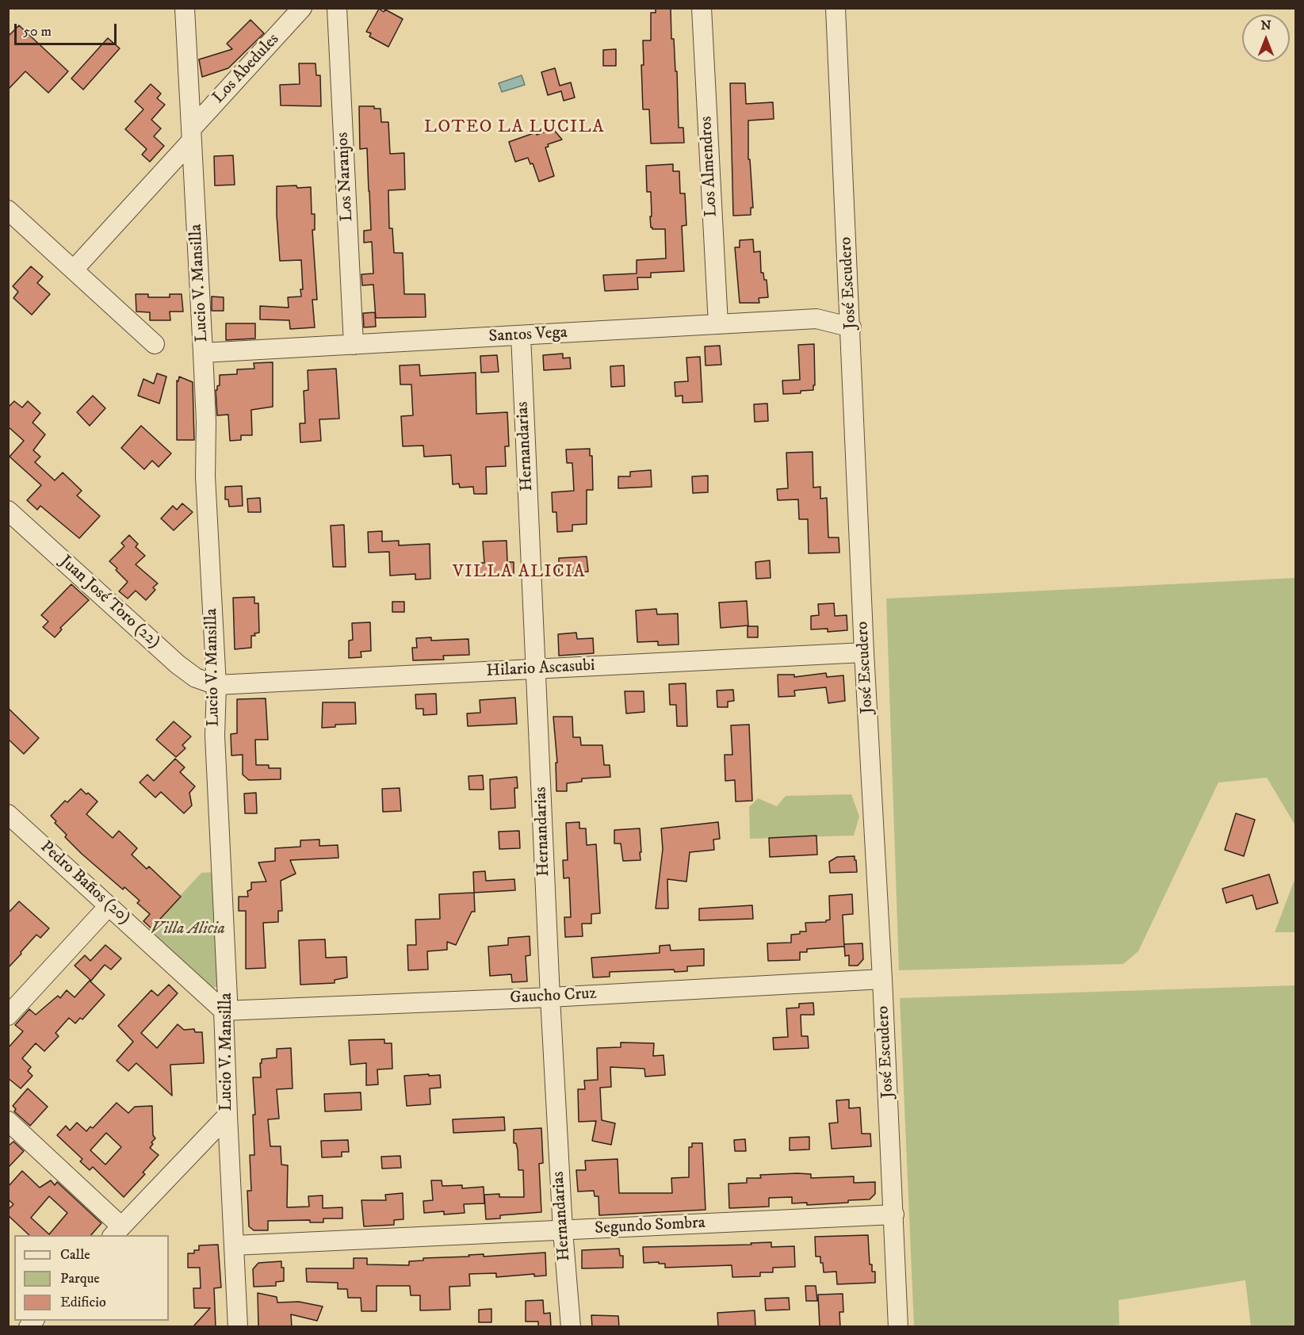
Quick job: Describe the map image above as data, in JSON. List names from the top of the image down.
{
  "streets": {
    "street": [
      "Los Abedules",
      "Los Almendros",
      "Los Naranjos",
      "Lucio V. Mansilla",
      "José Escudero",
      "Santos Vega",
      "Hernandarias",
      "Juan José Toro (22)",
      "Hilario Ascasubi",
      "Pedro Baños (20)",
      "Gaucho Cruz",
      "Segundo Sombra"
    ]
  },
  "crossings": [
    ["Los Abedules", "Lucio V. Mansilla"],
    ["Los Almendros", "Santos Vega"],
    ["Los Naranjos", "Santos Vega"],
    ["Lucio V. Mansilla", "Santos Vega"],
    ["Lucio V. Mansilla", "Juan José Toro (22)"],
    ["Lucio V. Mansilla", "Hilario Ascasubi"],
    ["Lucio V. Mansilla", "Pedro Baños (20)"],
    ["Lucio V. Mansilla", "Gaucho Cruz"],
    ["Lucio V. Mansilla", "Segundo Sombra"],
    ["José Escudero", "Santos Vega"],
    ["José Escudero", "Hilario Ascasubi"],
    ["José Escudero", "Gaucho Cruz"],
    ["José Escudero", "Segundo Sombra"],
    ["Santos Vega", "Hernandarias"],
    ["Hernandarias", "Hilario Ascasubi"],
    ["Hernandarias", "Gaucho Cruz"],
    ["Hernandarias", "Segundo Sombra"],
    ["Juan José Toro (22)", "Hilario Ascasubi"],
    ["Pedro Baños (20)", "Gaucho Cruz"]
  ],
  "districts": ["LOTEO LA LUCILA", "VILLA ALICIA"],
  "parks": ["Villa Alicia"],
  "legend": ["Calle", "Parque", "Edificio"],
  "scale_bar": "50 m",
  "north": "top"
}
